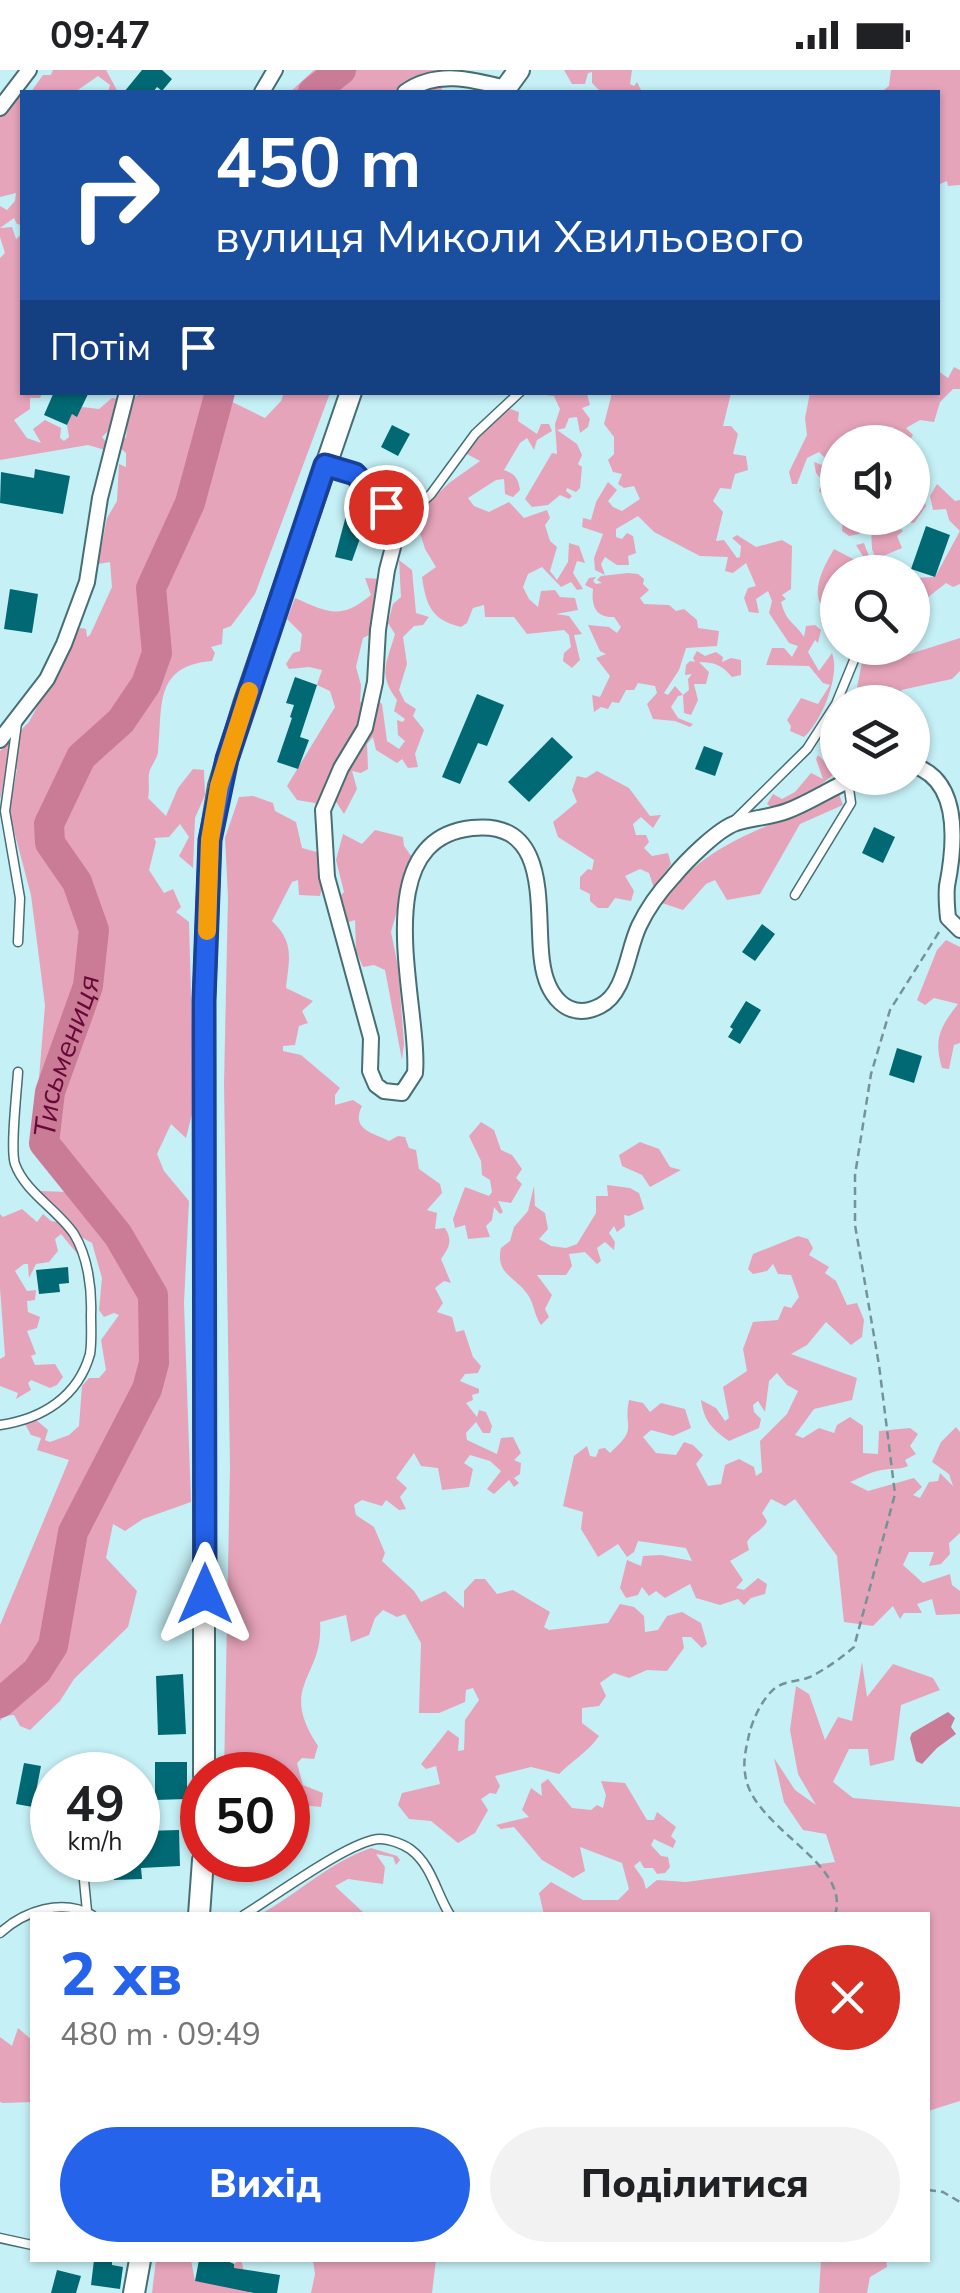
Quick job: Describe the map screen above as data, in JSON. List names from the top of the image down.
{
  "water": ["Тисьмениця"],
  "page": {
    "status": "09:47",
    "turn": ["450 m", "вулиця Миколи Хвильового"],
    "then": "Потім",
    "speed": "49 km/h",
    "limit": "50",
    "heading": ["2 хв", "480 m · 09:49"],
    "buttons": ["Вихід", "Поділитися"]
  }
}
